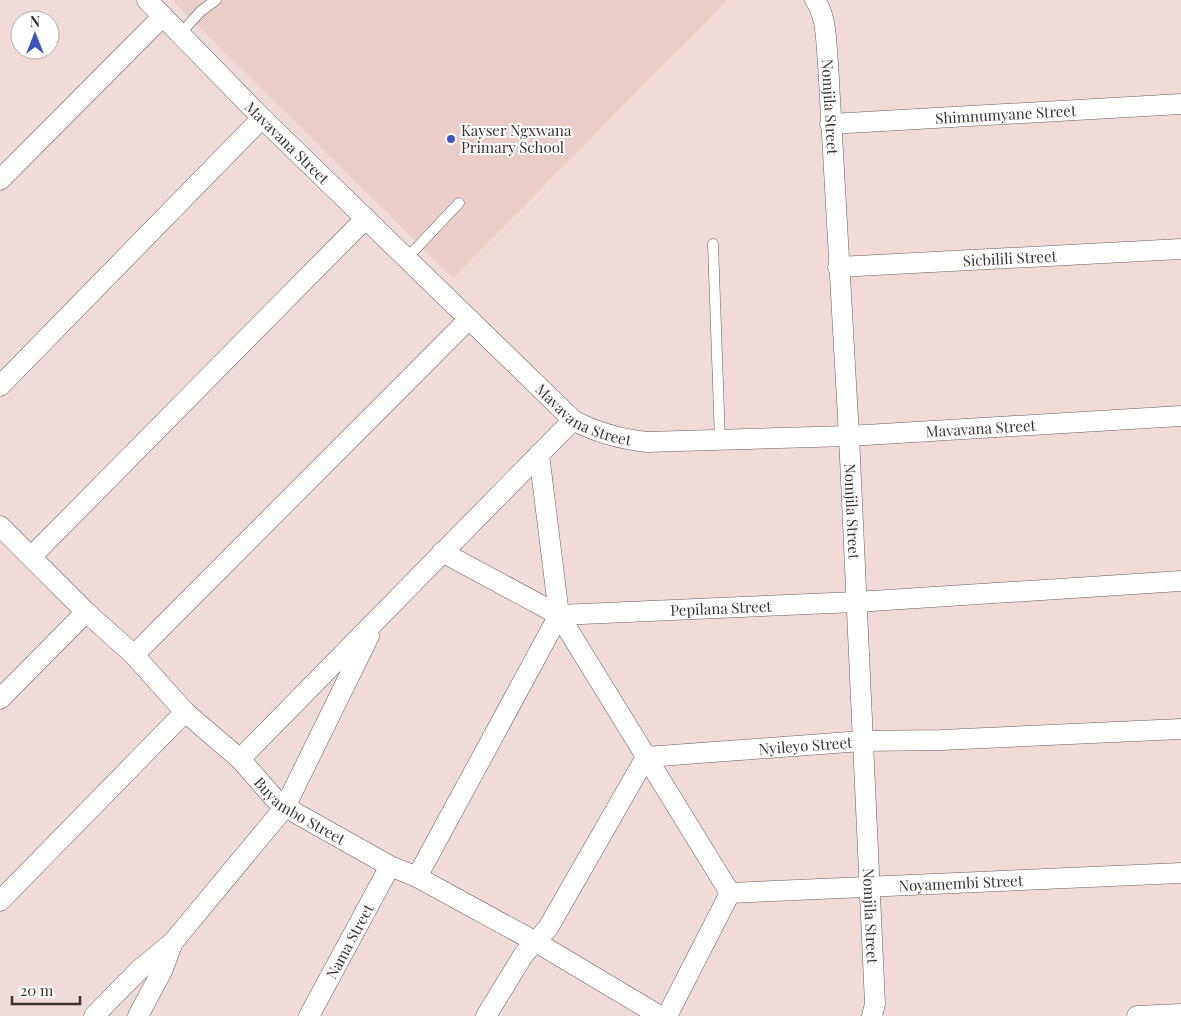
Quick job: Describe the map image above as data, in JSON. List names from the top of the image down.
{
  "streets": {
    "street": [
      "Nomjila Street",
      "Shimnumyane Street",
      "Mavavana Street",
      "Sicbilili Street",
      "Pepilana Street",
      "Nyileyo Street",
      "Buyambo Street",
      "Noyamembi Street",
      "Nama Street"
    ]
  },
  "crossings": [
    ["Nomjila Street", "Shimnumyane Street"],
    ["Nomjila Street", "Mavavana Street"],
    ["Nomjila Street", "Sicbilili Street"],
    ["Nomjila Street", "Pepilana Street"],
    ["Nomjila Street", "Nyileyo Street"],
    ["Nomjila Street", "Noyamembi Street"],
    ["Buyambo Street", "Nama Street"]
  ],
  "places": ["Kayser Ngxwana Primary School"],
  "scale_bar": "20 m",
  "north": "top"
}
